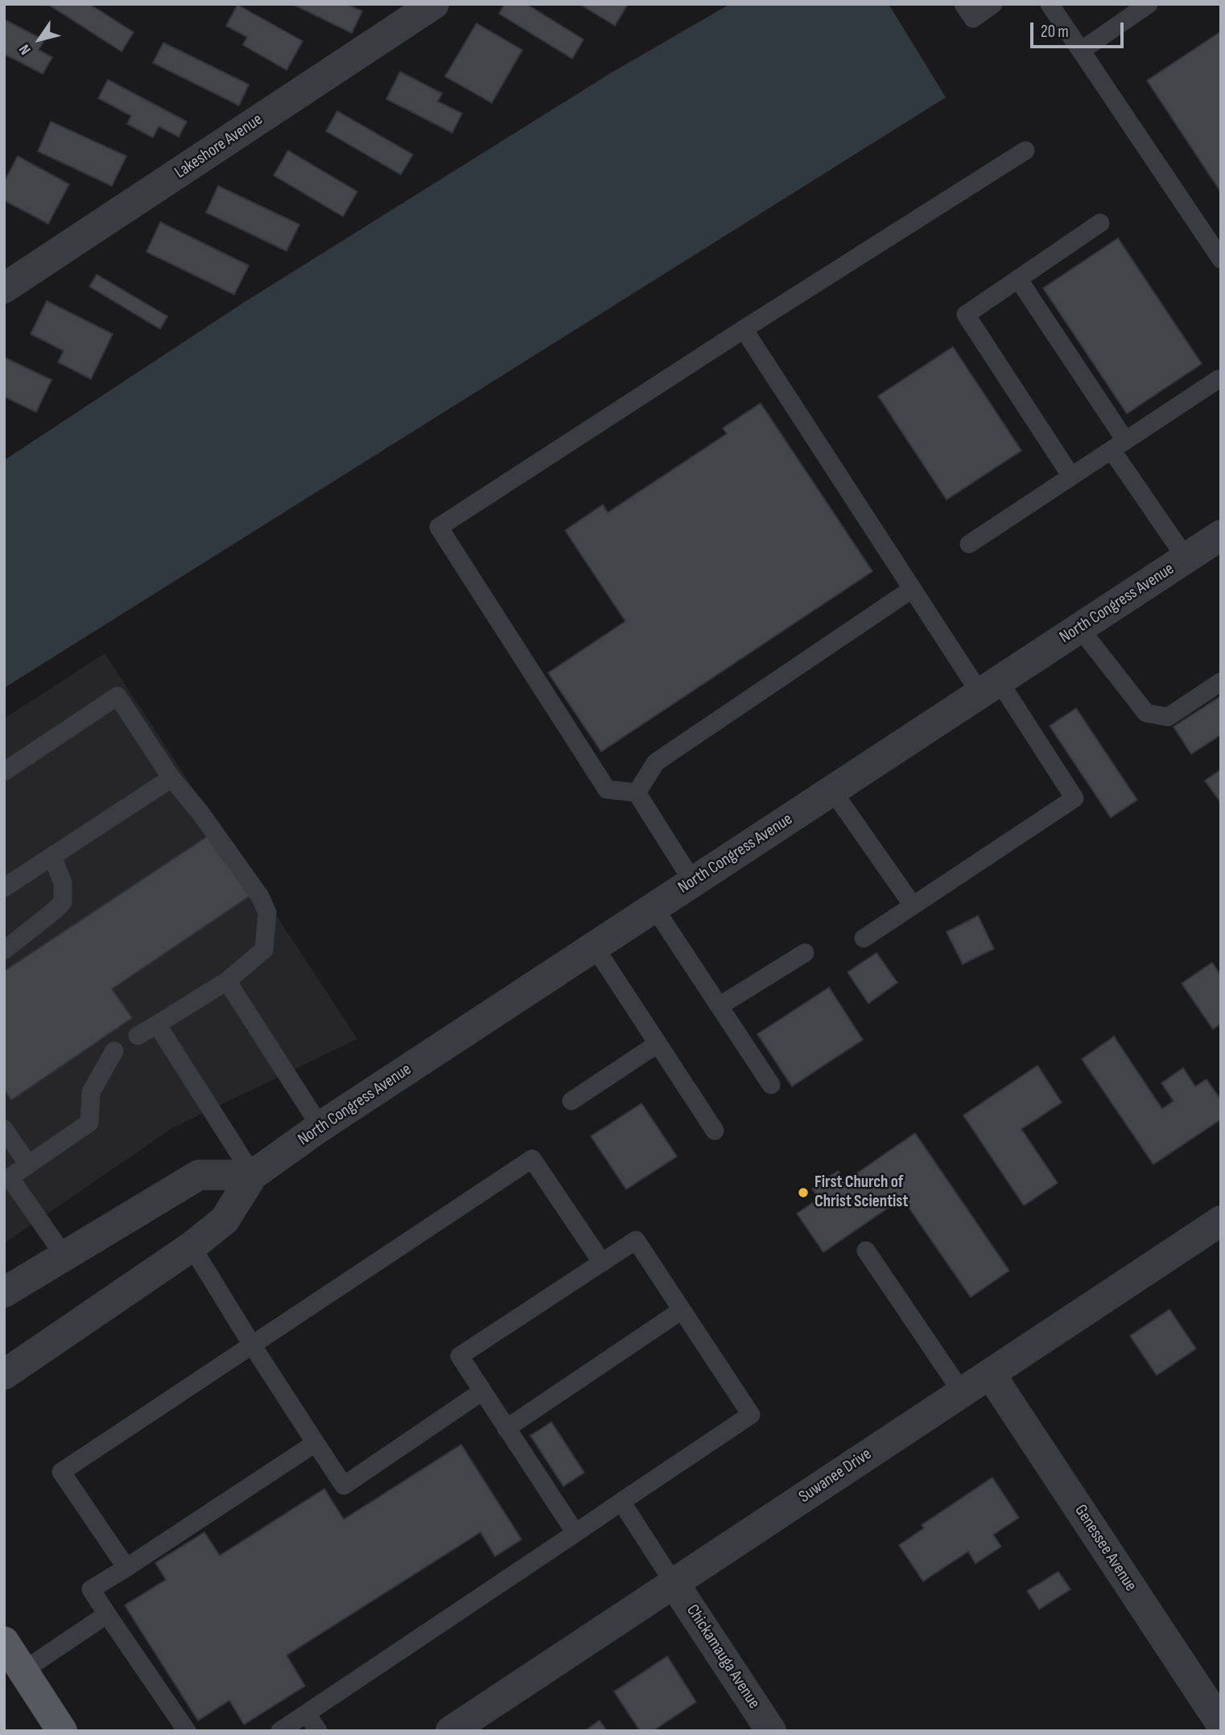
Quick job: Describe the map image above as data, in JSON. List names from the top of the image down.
{
  "streets": {
    "street": [
      "Lakeshore Avenue",
      "North Congress Avenue",
      "Suwanee Drive",
      "Genessee Avenue",
      "Chickamauga Avenue"
    ]
  },
  "crossings": [
    ["Suwanee Drive", "Genessee Avenue"],
    ["Suwanee Drive", "Chickamauga Avenue"]
  ],
  "places": ["First Church of Christ Scientist"],
  "scale_bar": "20 m",
  "north": "bottom left"
}
